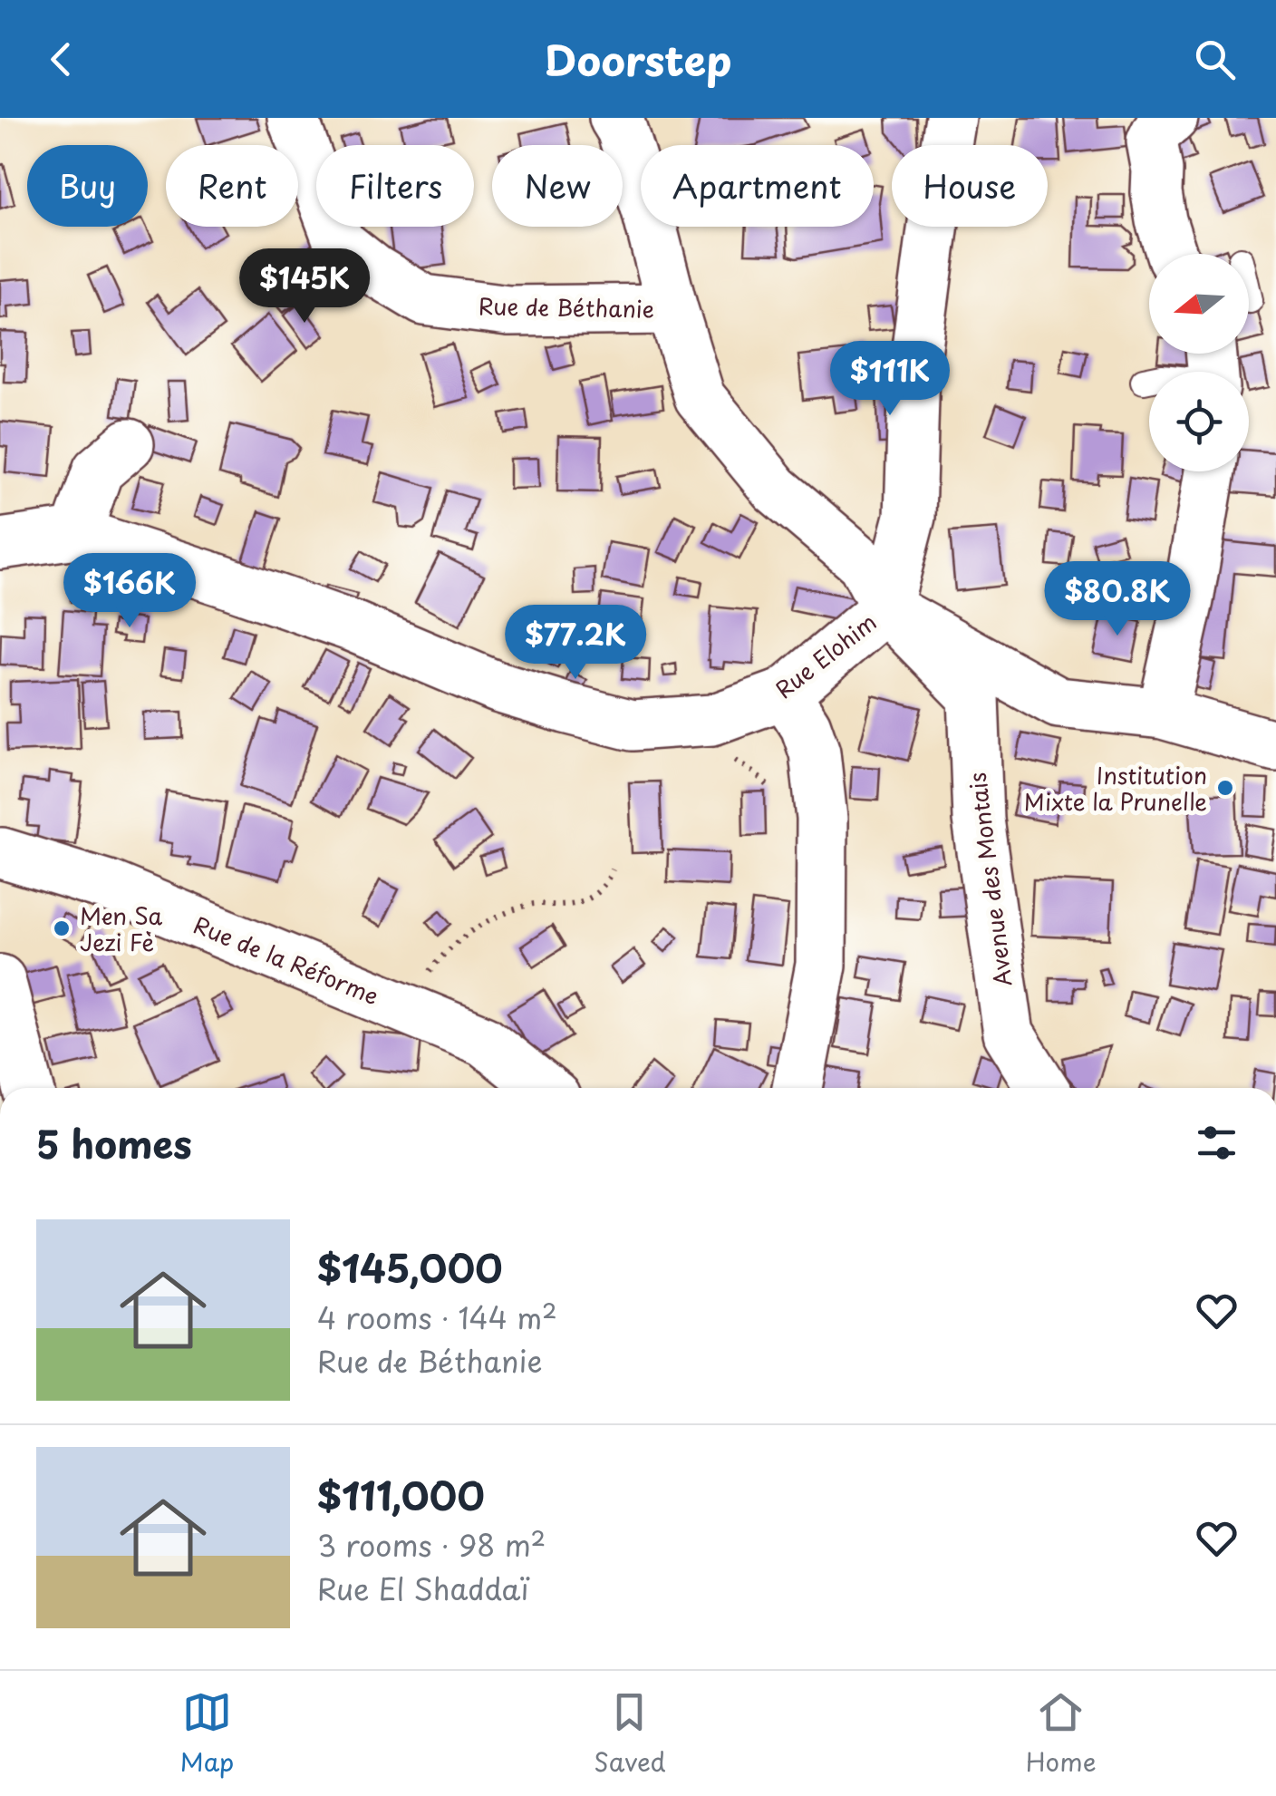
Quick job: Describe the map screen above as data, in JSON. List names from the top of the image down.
{
  "streets": {
    "street": [
      "Rue de Béthanie",
      "Rue Elohim",
      "Avenue des Montais",
      "Rue de la Réforme"
    ]
  },
  "crossings": [
    ["Rue de Béthanie", "Avenue des Montais"],
    ["Rue Elohim", "Avenue des Montais"]
  ],
  "places": ["Institution Mixte la Prunelle", "Men Sa Jezi Fè"],
  "north": "left",
  "page": {
    "header": "Doorstep",
    "chip": [
      "Buy",
      "Rent",
      "Filters",
      "New",
      "Apartment",
      "House"
    ],
    "price": [
      "$145K",
      "$111K",
      "$166K",
      "$80.8K",
      "$77.2K"
    ],
    "heading": "5 homes",
    "list": [
      {
        "name": "$145,000",
        "note": "4 rooms · 144 m² · Rue de Béthanie"
      },
      {
        "name": "$111,000",
        "note": "3 rooms · 98 m² · Rue El Shaddaï"
      }
    ],
    "tabs": ["Map", "Saved", "Home"]
  }
}
